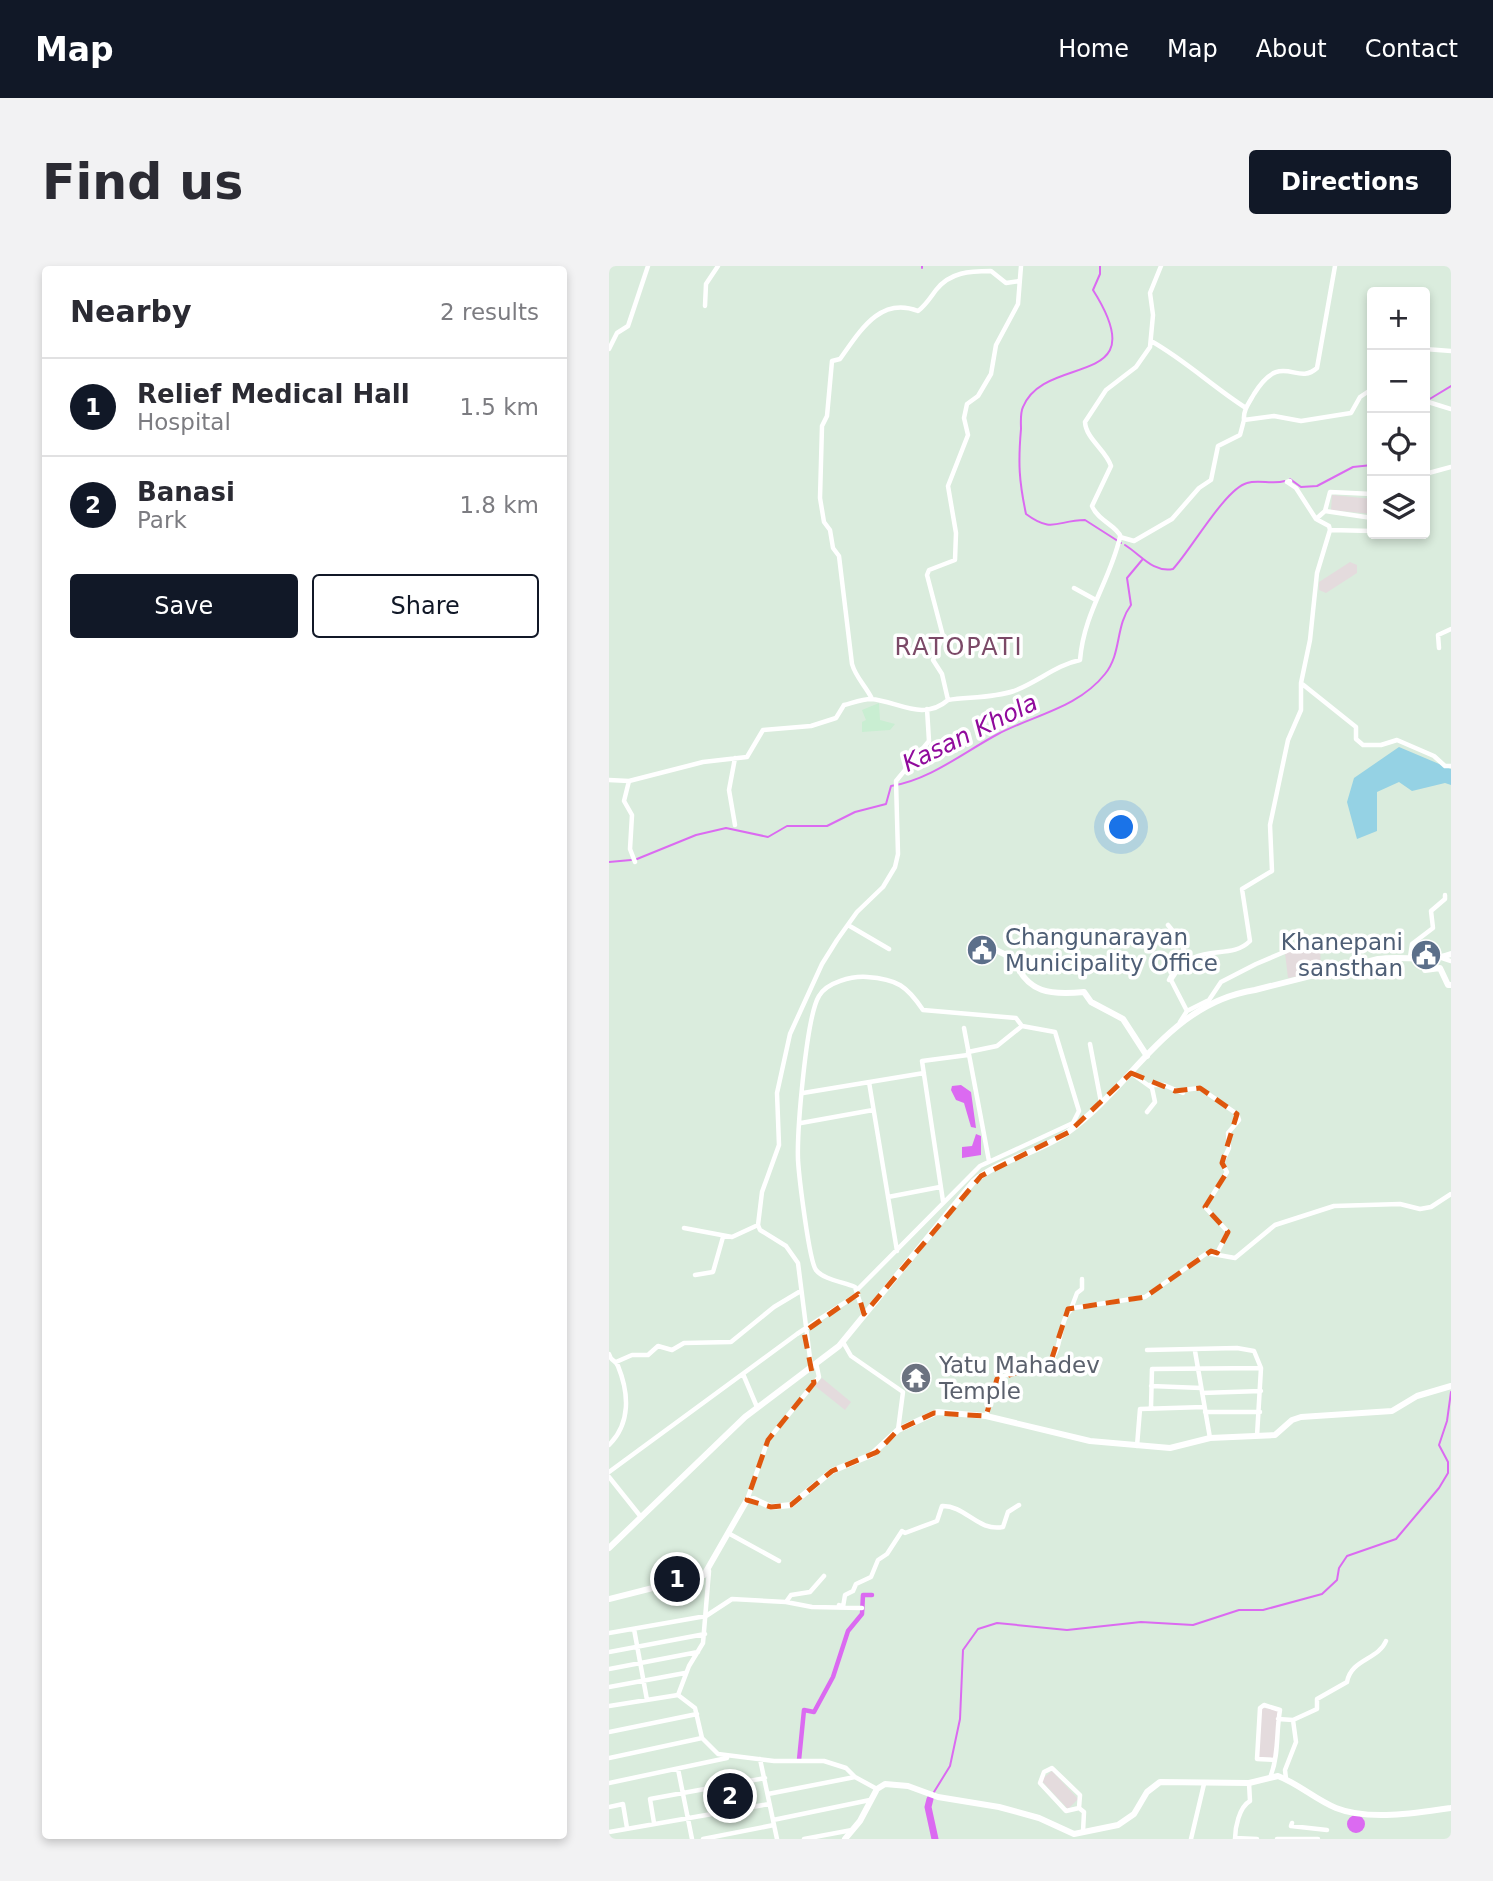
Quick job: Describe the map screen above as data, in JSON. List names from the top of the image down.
{
  "districts": ["RATOPATI"],
  "water": ["Kasan Khola"],
  "places": {
    "public building": ["Changunarayan Municipality Office", "Khanepani sansthan"],
    "temple": ["Yatu Mahadev Temple"]
  },
  "page": {
    "header": "Map",
    "nav": [
      "Home",
      "Map",
      "About",
      "Contact"
    ],
    "buttons": [
      "Directions",
      ["Save", "Share"]
    ],
    "title": "Find us",
    "heading": ["Nearby", "2 results"],
    "map_buttons": ["+", "−"],
    "list": [
      {
        "mark": "1",
        "name": "Relief Medical Hall",
        "note": "Hospital",
        "value": "1.5 km"
      },
      {
        "mark": "2",
        "name": "Banasi",
        "note": "Park",
        "value": "1.8 km"
      }
    ],
    "pins": ["1", "2"]
  }
}
